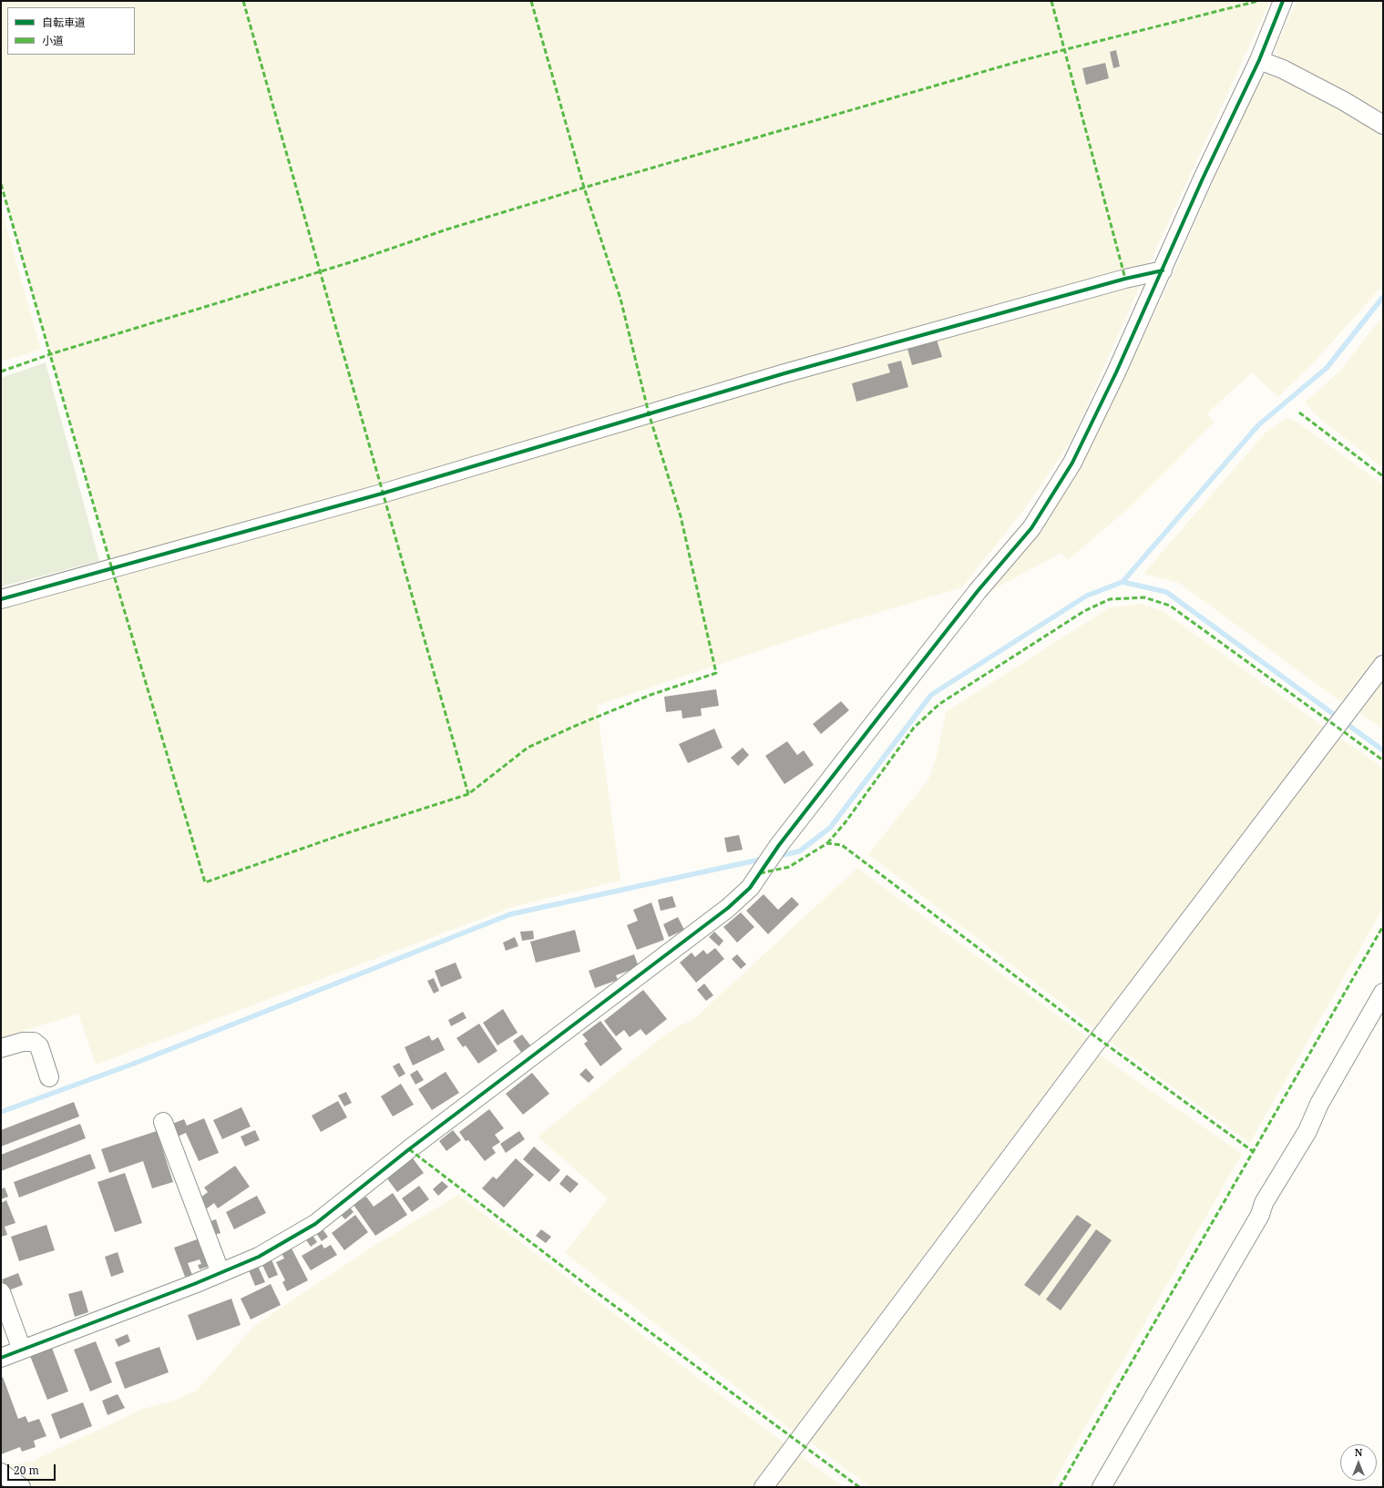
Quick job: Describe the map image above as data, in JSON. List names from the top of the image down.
{
  "legend": ["自転車道", "小道"],
  "scale_bar": "20 m",
  "north": "top"
}
